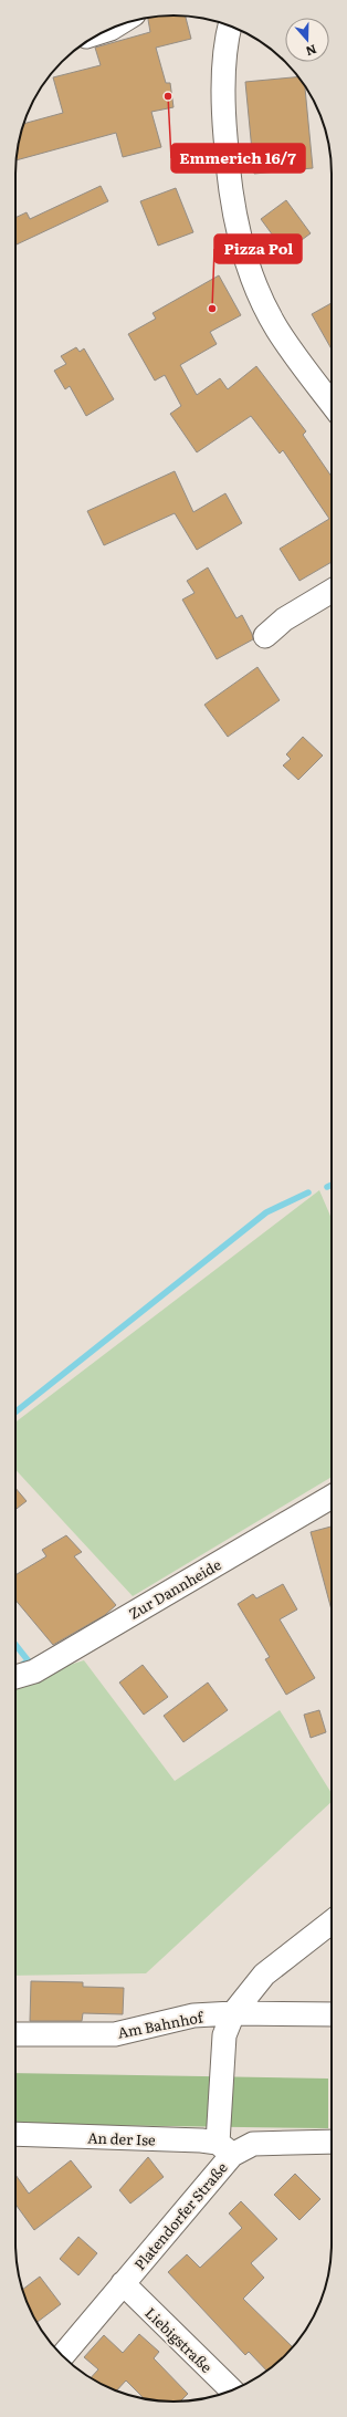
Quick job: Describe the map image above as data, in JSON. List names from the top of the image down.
{
  "streets": {
    "street": [
      "Zur Dannheide",
      "Am Bahnhof",
      "An der Ise",
      "Platendorfer Straße",
      "Liebigstraße"
    ]
  },
  "crossings": [
    ["An der Ise", "Platendorfer Straße"],
    ["Platendorfer Straße", "Liebigstraße"]
  ],
  "places": ["Emmerich 16/7", "Pizza Pol"],
  "north": "bottom"
}
